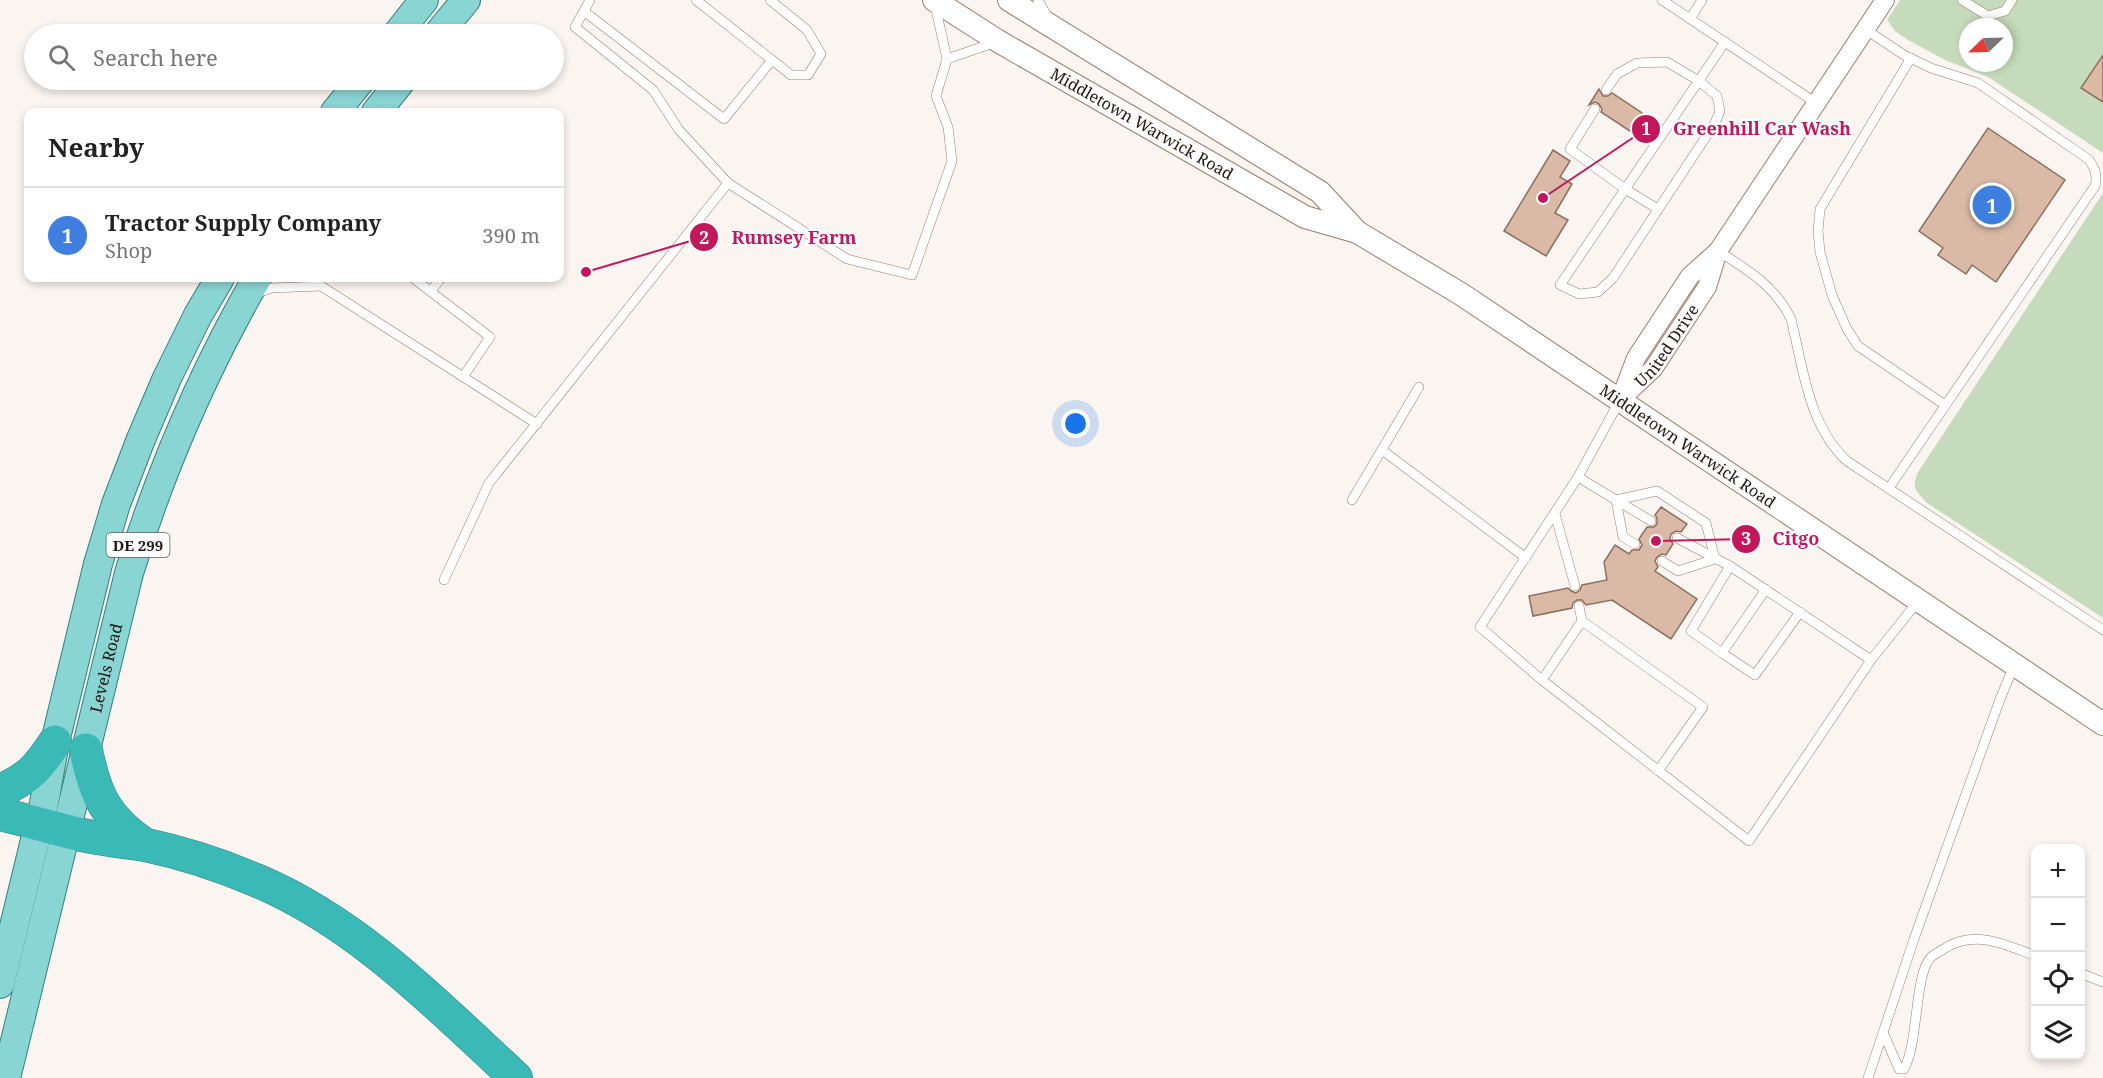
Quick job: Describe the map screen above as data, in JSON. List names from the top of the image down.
{
  "streets": {
    "main road": ["DE 299", "Levels Road"],
    "street": ["Middletown Warwick Road", "United Drive"]
  },
  "crossings": [
    ["Middletown Warwick Road", "United Drive"]
  ],
  "places": ["Greenhill Car Wash", "Rumsey Farm", "Citgo"],
  "north": "bottom left",
  "page": {
    "search": "Search here",
    "heading": "Nearby",
    "pins": "1",
    "list": [
      {
        "mark": "1",
        "name": "Tractor Supply Company",
        "note": "Shop",
        "value": "390 m"
      }
    ],
    "map_buttons": ["+", "−"]
  }
}
